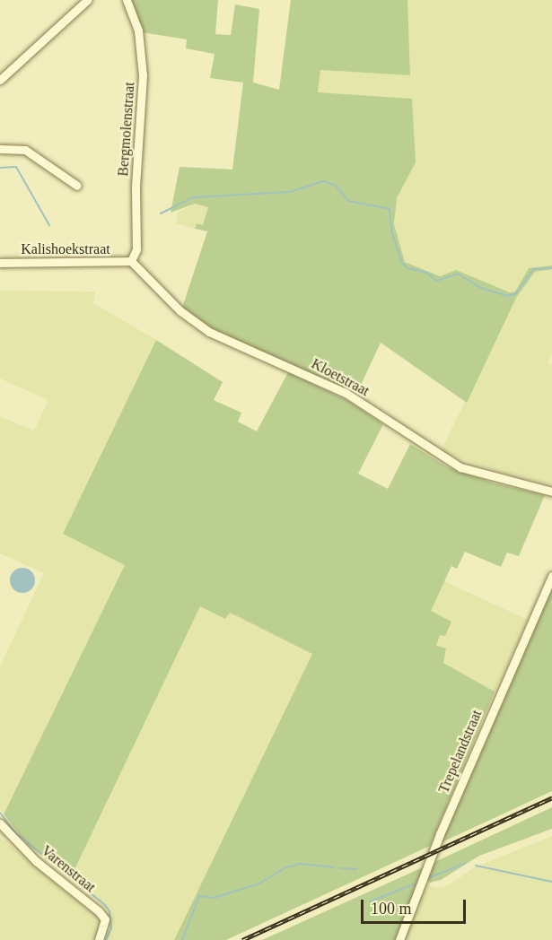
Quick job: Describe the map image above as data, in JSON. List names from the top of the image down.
{
  "streets": {
    "street": [
      "Bergmolenstraat",
      "Kalishoekstraat",
      "Kloetstraat",
      "Trepelandstraat",
      "Varenstraat"
    ]
  },
  "crossings": [
    ["Bergmolenstraat", "Kalishoekstraat"],
    ["Bergmolenstraat", "Kloetstraat"],
    ["Kalishoekstraat", "Kloetstraat"]
  ],
  "scale_bar": "100 m"
}
